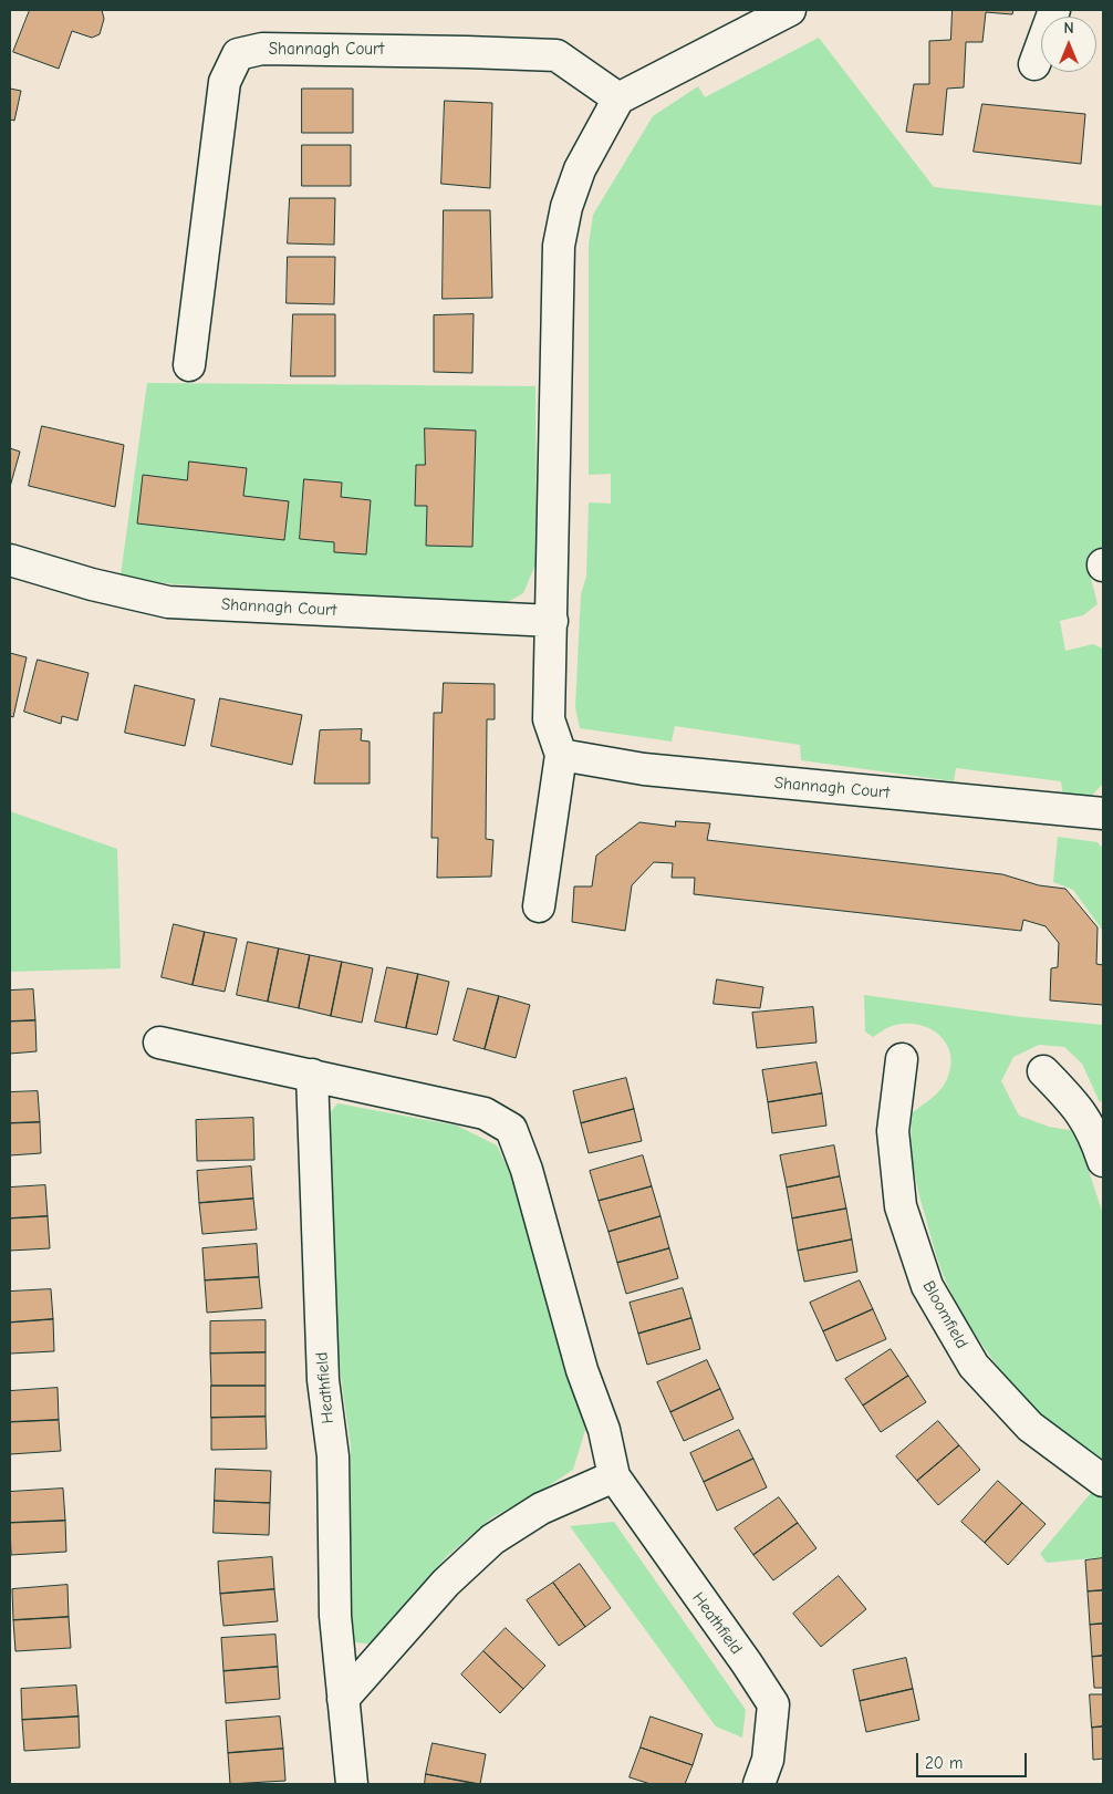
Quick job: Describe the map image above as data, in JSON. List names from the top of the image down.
{
  "streets": {
    "street": ["Shannagh Court", "Bloomfield", "Heathfield"]
  },
  "scale_bar": "20 m",
  "north": "top"
}
